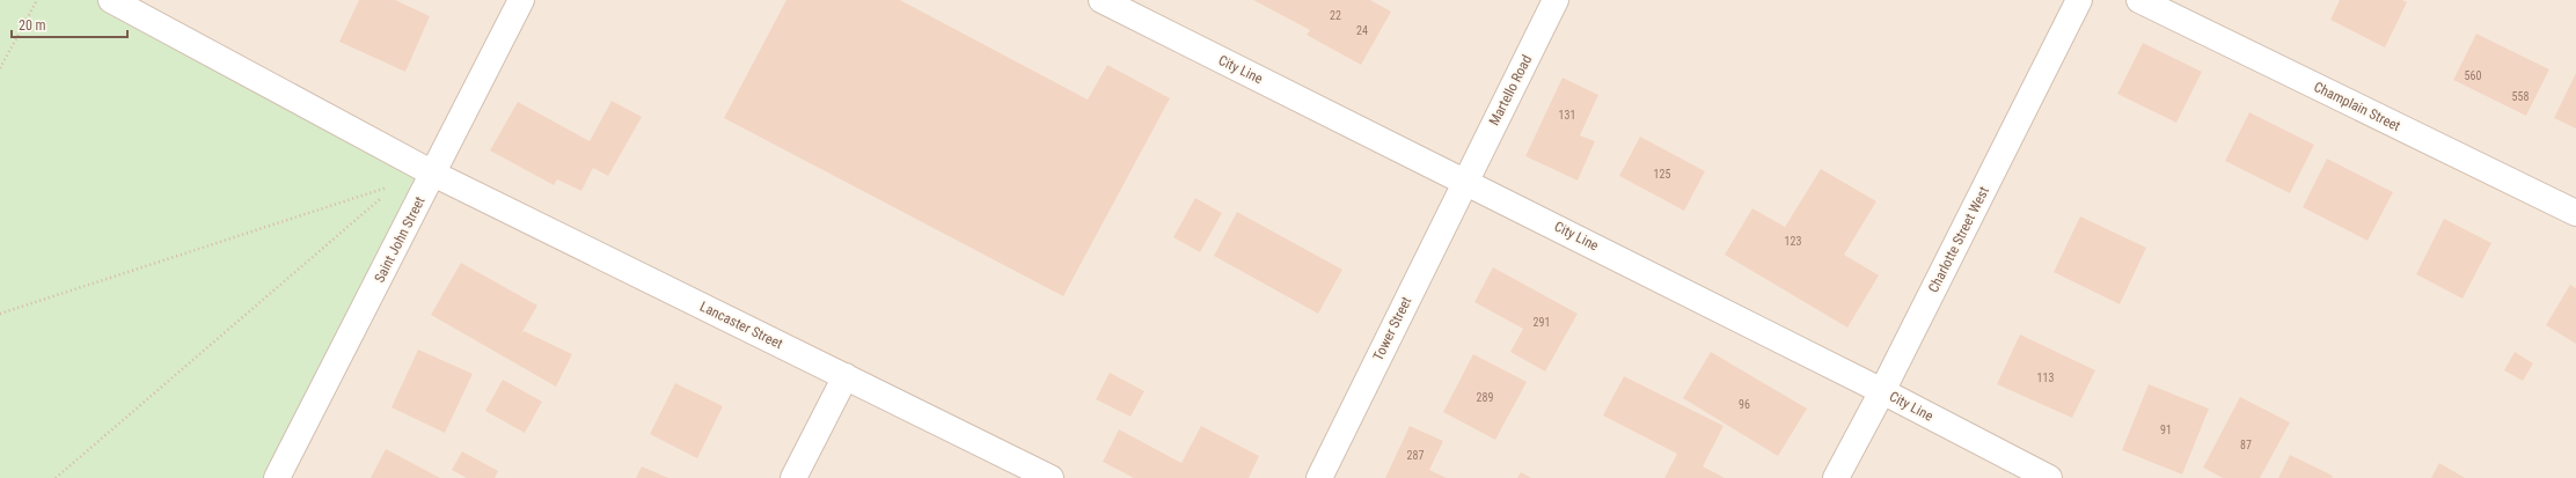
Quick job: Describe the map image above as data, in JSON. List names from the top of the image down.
{
  "streets": {
    "street": [
      "City Line",
      "Martello Road",
      "Champlain Street",
      "Saint John Street",
      "Charlotte Street West",
      "Lancaster Street",
      "Tower Street"
    ]
  },
  "crossings": [
    ["City Line", "Martello Road"],
    ["City Line", "Charlotte Street West"],
    ["City Line", "Tower Street"],
    ["Martello Road", "Tower Street"],
    ["Saint John Street", "Lancaster Street"]
  ],
  "house_numbers": [
    "22",
    "24",
    "560",
    "558",
    "131",
    "125",
    "123",
    "291",
    "113",
    "289",
    "96",
    "91",
    "87",
    "287"
  ],
  "scale_bar": "20 m"
}
